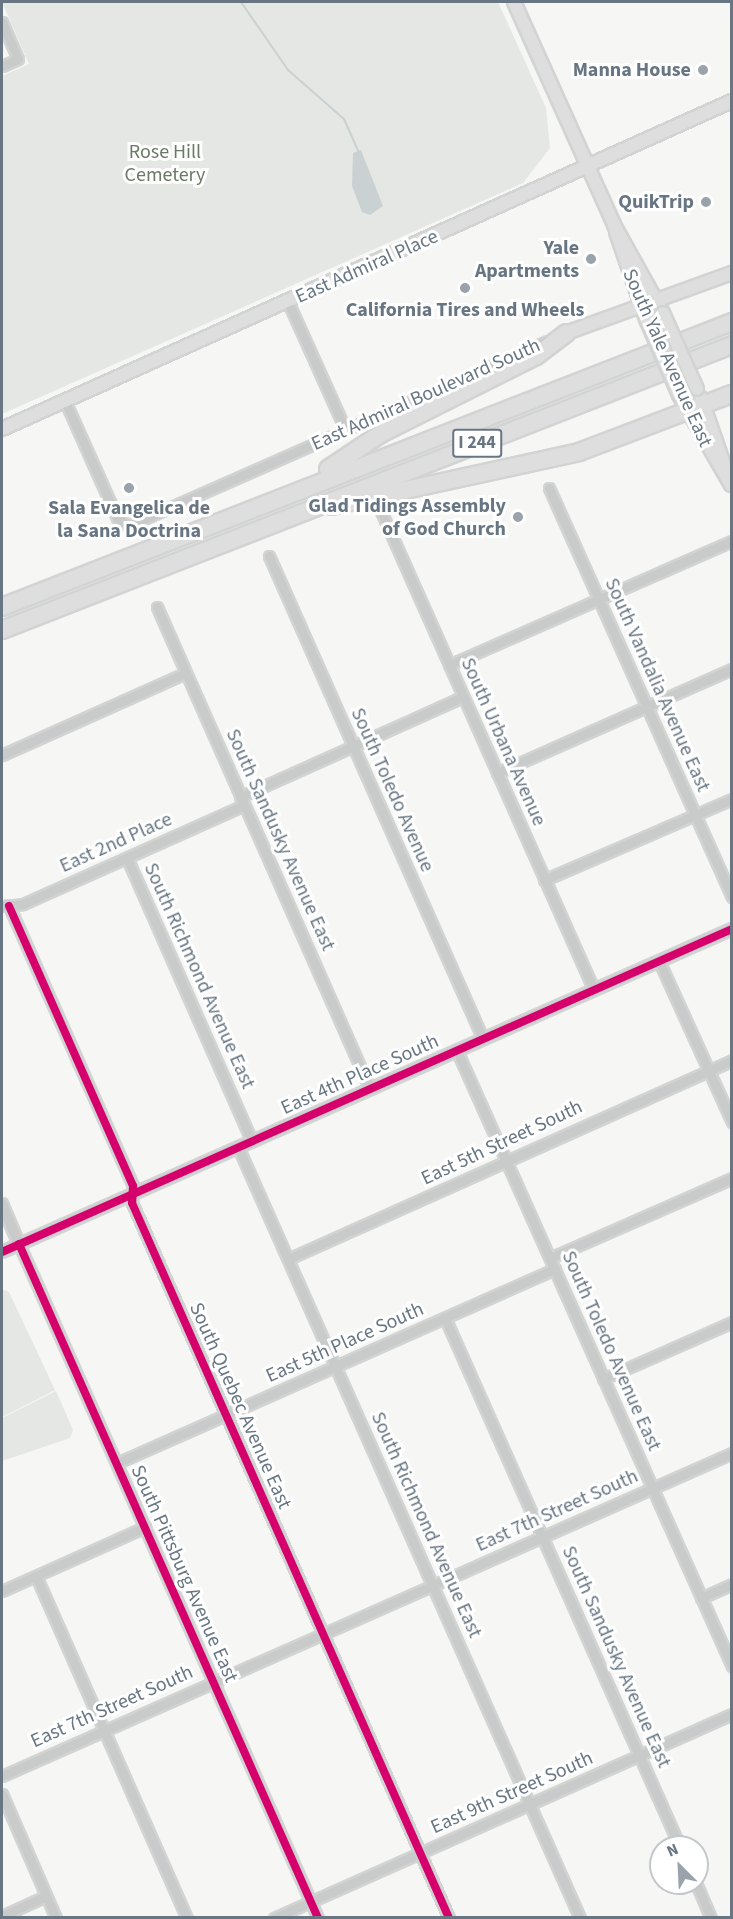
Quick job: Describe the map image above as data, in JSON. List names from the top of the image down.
{
  "streets": {
    "highway": ["I 244"],
    "main road": ["East Admiral Place", "South Yale Avenue East", "East Admiral Boulevard South"],
    "street": [
      "South Vandalia Avenue East",
      "South Urbana Avenue",
      "South Toledo Avenue",
      "South Sandusky Avenue East",
      "East 2nd Place",
      "South Richmond Avenue East",
      "East 4th Place South",
      "East 5th Street South",
      "East 5th Place South",
      "South Toledo Avenue East",
      "South Quebec Avenue East",
      "East 7th Street South",
      "South Pittsburg Avenue East",
      "East 9th Street South"
    ]
  },
  "crossings": [
    ["East Admiral Place", "South Yale Avenue East"],
    ["East Admiral Place", "East Admiral Boulevard South"],
    ["South Yale Avenue East", "East Admiral Boulevard South"],
    ["South Urbana Avenue", "East 2nd Place"],
    ["South Urbana Avenue", "East 4th Place South"],
    ["South Toledo Avenue", "East 2nd Place"],
    ["South Toledo Avenue", "East 4th Place South"],
    ["South Sandusky Avenue East", "East 2nd Place"],
    ["South Sandusky Avenue East", "East 4th Place South"],
    ["South Sandusky Avenue East", "East 5th Place South"],
    ["South Sandusky Avenue East", "East 7th Street South"],
    ["South Sandusky Avenue East", "East 9th Street South"],
    ["East 2nd Place", "South Richmond Avenue East"],
    ["East 2nd Place", "South Quebec Avenue East"],
    ["South Richmond Avenue East", "East 4th Place South"],
    ["South Richmond Avenue East", "East 5th Street South"],
    ["South Richmond Avenue East", "East 5th Place South"],
    ["South Richmond Avenue East", "East 7th Street South"],
    ["South Richmond Avenue East", "East 9th Street South"],
    ["East 4th Place South", "South Toledo Avenue East"],
    ["East 4th Place South", "South Quebec Avenue East"],
    ["East 4th Place South", "South Pittsburg Avenue East"],
    ["East 5th Street South", "South Toledo Avenue East"],
    ["East 5th Place South", "South Toledo Avenue East"],
    ["East 5th Place South", "South Quebec Avenue East"],
    ["East 5th Place South", "South Pittsburg Avenue East"],
    ["South Toledo Avenue East", "East 7th Street South"],
    ["South Quebec Avenue East", "East 7th Street South"],
    ["South Quebec Avenue East", "East 9th Street South"],
    ["East 7th Street South", "South Pittsburg Avenue East"],
    ["South Pittsburg Avenue East", "East 9th Street South"]
  ],
  "parks": ["Rose Hill Cemetery"],
  "places": [
    "Manna House",
    "QuikTrip",
    "Yale Apartments",
    "California Tires and Wheels",
    "Sala Evangelica de la Sana Doctrina",
    "Glad Tidings Assembly of God Church"
  ],
  "north": "top left"
}
